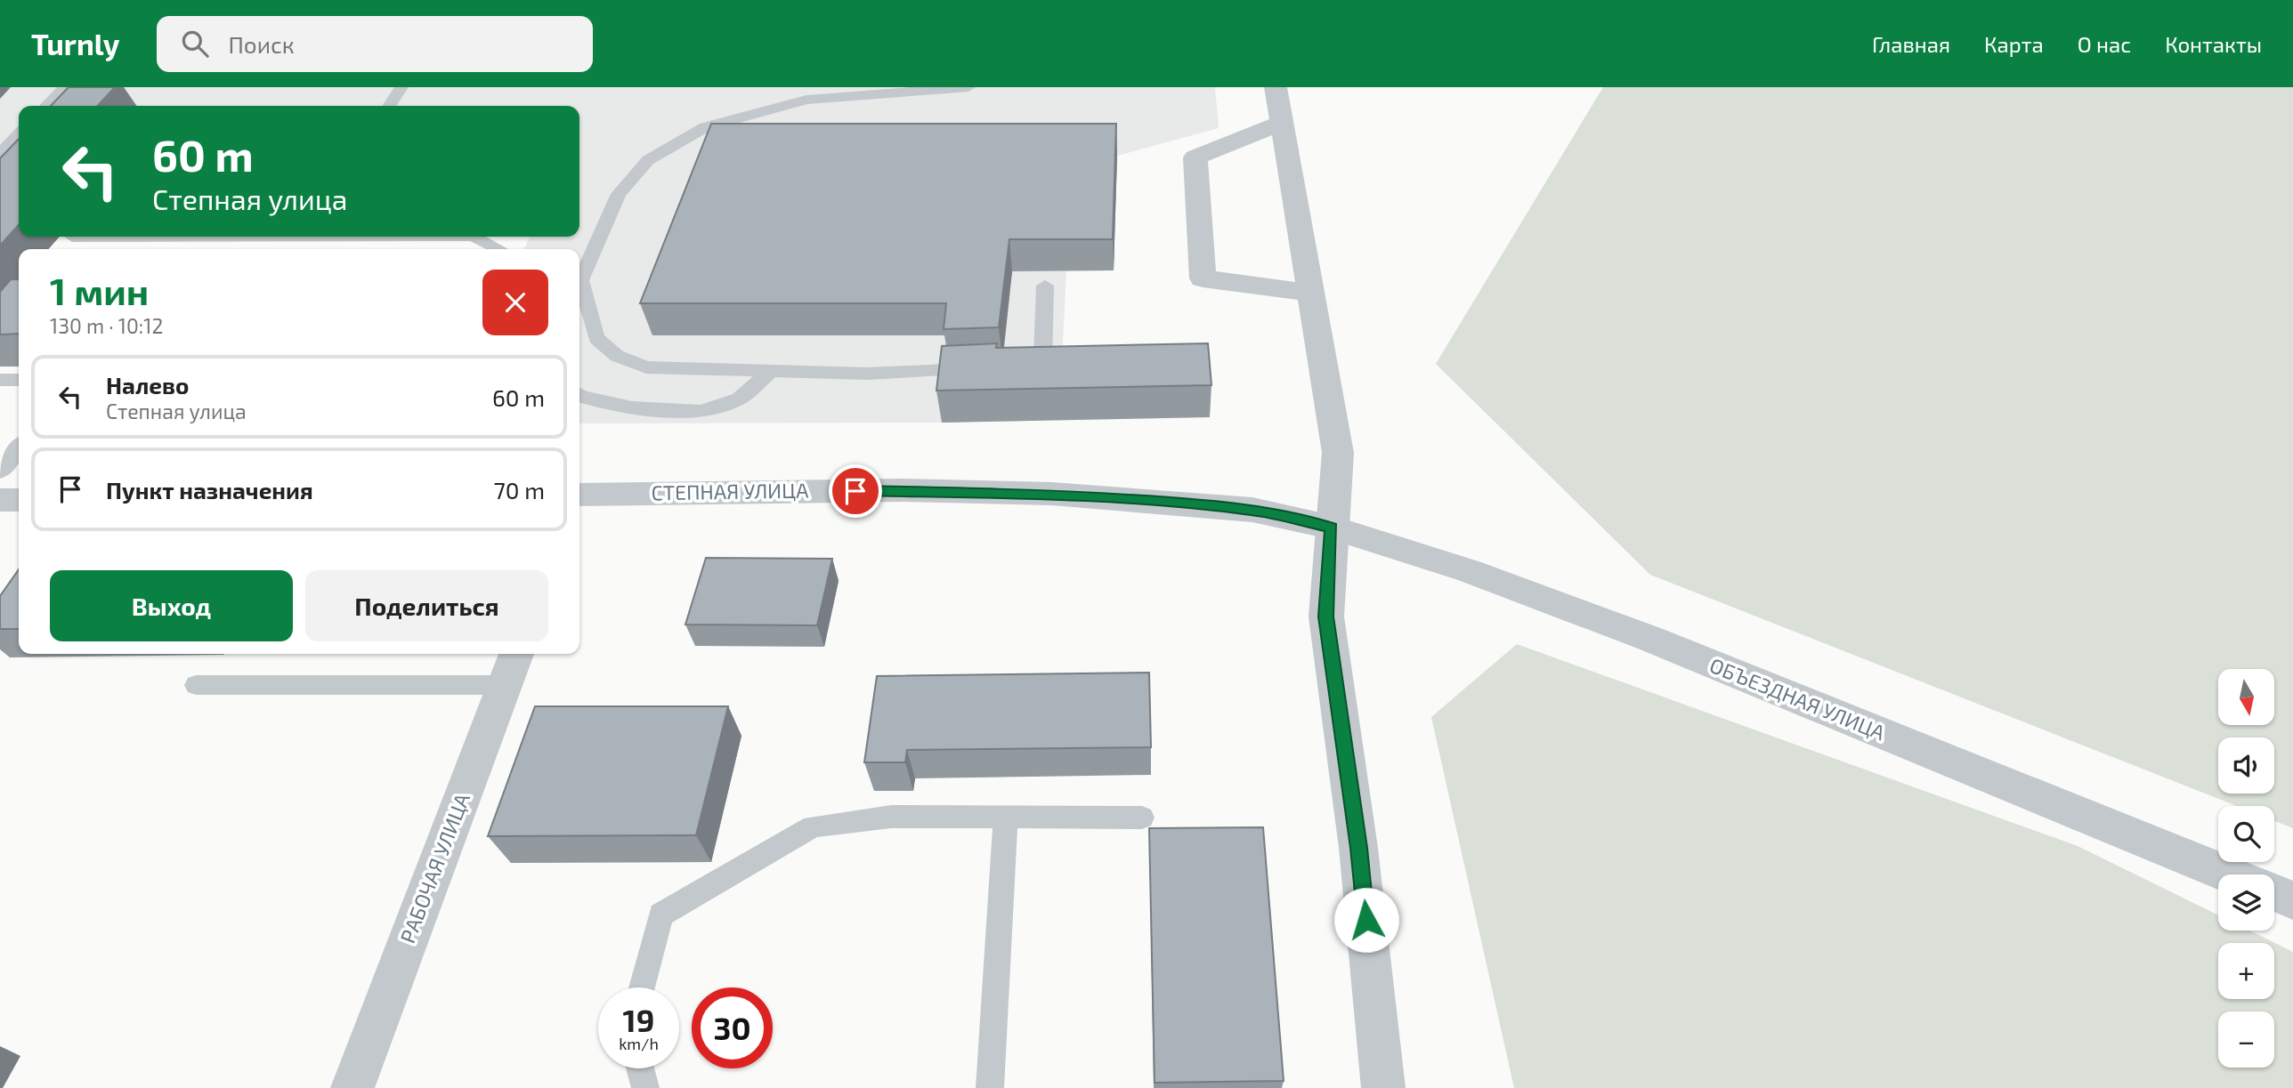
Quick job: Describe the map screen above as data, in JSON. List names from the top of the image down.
{
  "streets": {
    "street": ["СТЕПНАЯ УЛИЦА", "ОБЪЕЗДНАЯ УЛИЦА", "РАБОЧАЯ УЛИЦА"]
  },
  "crossings": [
    ["СТЕПНАЯ УЛИЦА", "ОБЪЕЗДНАЯ УЛИЦА"]
  ],
  "north": "bottom",
  "page": {
    "header": "Turnly",
    "search": "Поиск",
    "nav": [
      "Главная",
      "Карта",
      "О нас",
      "Контакты"
    ],
    "turn": ["60 m", "Степная улица"],
    "heading": ["1 мин", "130 m · 10:12"],
    "list": [
      {
        "name": "Налево",
        "note": "Степная улица",
        "value": "60 m"
      },
      {
        "name": "Пункт назначения",
        "value": "70 m"
      }
    ],
    "buttons": ["Выход", "Поделиться"],
    "map_buttons": ["+", "−"],
    "speed": "19 km/h",
    "limit": "30"
  }
}
